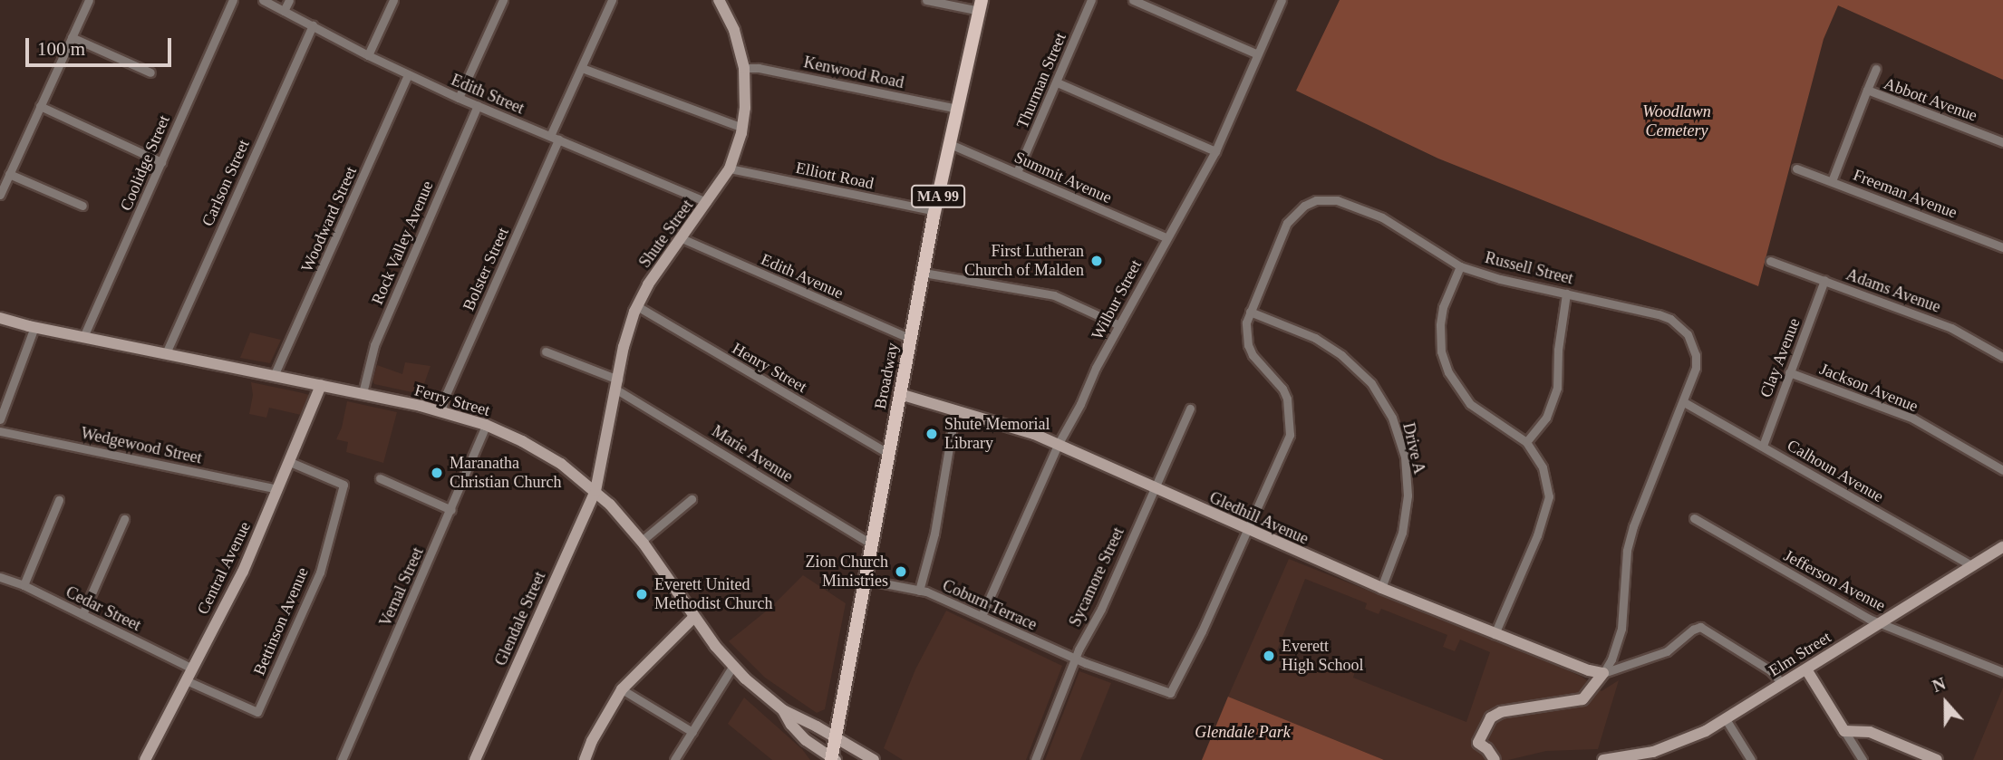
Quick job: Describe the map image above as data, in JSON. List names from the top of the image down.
{
  "streets": {
    "main road": [
      "MA 99",
      "Shute Street",
      "Russell Street",
      "Broadway",
      "Ferry Street",
      "Gledhill Avenue",
      "Central Avenue",
      "Glendale Street",
      "Elm Street"
    ],
    "street": [
      "Kenwood Road",
      "Thurman Street",
      "Edith Street",
      "Abbott Avenue",
      "Coolidge Street",
      "Elliott Road",
      "Summit Avenue",
      "Carlson Street",
      "Freeman Avenue",
      "Woodward Street",
      "Rock Valley Avenue",
      "Bolster Street",
      "Edith Avenue",
      "Adams Avenue",
      "Wilbur Street",
      "Clay Avenue",
      "Henry Street",
      "Jackson Avenue",
      "Wedgewood Street",
      "Drive A",
      "Marie Avenue",
      "Calhoun Avenue",
      "Sycamore Street",
      "Jefferson Avenue",
      "Vernal Street",
      "Coburn Terrace",
      "Cedar Street",
      "Bettinson Avenue"
    ]
  },
  "crossings": [
    ["Kenwood Road", "Shute Street"],
    ["Kenwood Road", "Broadway"],
    ["Thurman Street", "Summit Avenue"],
    ["Edith Street", "Carlson Street"],
    ["Edith Street", "Woodward Street"],
    ["Edith Street", "Shute Street"],
    ["Edith Street", "Rock Valley Avenue"],
    ["Edith Street", "Bolster Street"],
    ["Abbott Avenue", "Freeman Avenue"],
    ["Coolidge Street", "Ferry Street"],
    ["Elliott Road", "Shute Street"],
    ["Elliott Road", "Broadway"],
    ["Summit Avenue", "Wilbur Street"],
    ["Summit Avenue", "Broadway"],
    ["Carlson Street", "Ferry Street"],
    ["Woodward Street", "Ferry Street"],
    ["Shute Street", "Edith Avenue"],
    ["Shute Street", "Henry Street"],
    ["Shute Street", "Ferry Street"],
    ["Shute Street", "Marie Avenue"],
    ["Shute Street", "Glendale Street"],
    ["Rock Valley Avenue", "Ferry Street"],
    ["Russell Street", "Drive A"],
    ["Russell Street", "Calhoun Avenue"],
    ["Russell Street", "Gledhill Avenue"],
    ["Russell Street", "Coburn Terrace"],
    ["Bolster Street", "Ferry Street"],
    ["Edith Avenue", "Broadway"],
    ["Adams Avenue", "Clay Avenue"],
    ["Wilbur Street", "Gledhill Avenue"],
    ["Wilbur Street", "Coburn Terrace"],
    ["Clay Avenue", "Jackson Avenue"],
    ["Clay Avenue", "Calhoun Avenue"],
    ["Henry Street", "Broadway"],
    ["Broadway", "Ferry Street"],
    ["Broadway", "Marie Avenue"],
    ["Broadway", "Gledhill Avenue"],
    ["Broadway", "Coburn Terrace"],
    ["Ferry Street", "Central Avenue"],
    ["Ferry Street", "Vernal Street"],
    ["Ferry Street", "Glendale Street"],
    ["Wedgewood Street", "Central Avenue"],
    ["Drive A", "Gledhill Avenue"],
    ["Calhoun Avenue", "Elm Street"],
    ["Gledhill Avenue", "Sycamore Street"],
    ["Central Avenue", "Cedar Street"],
    ["Central Avenue", "Bettinson Avenue"],
    ["Sycamore Street", "Coburn Terrace"],
    ["Jefferson Avenue", "Elm Street"]
  ],
  "parks": ["Woodlawn Cemetery", "Glendale Park"],
  "places": [
    "First Lutheran Church of Malden",
    "Shute Memorial Library",
    "Maranatha Christian Church",
    "Zion Church Ministries",
    "Everett United Methodist Church",
    "Everett High School"
  ],
  "scale_bar": "100 m",
  "north": "top"
}
